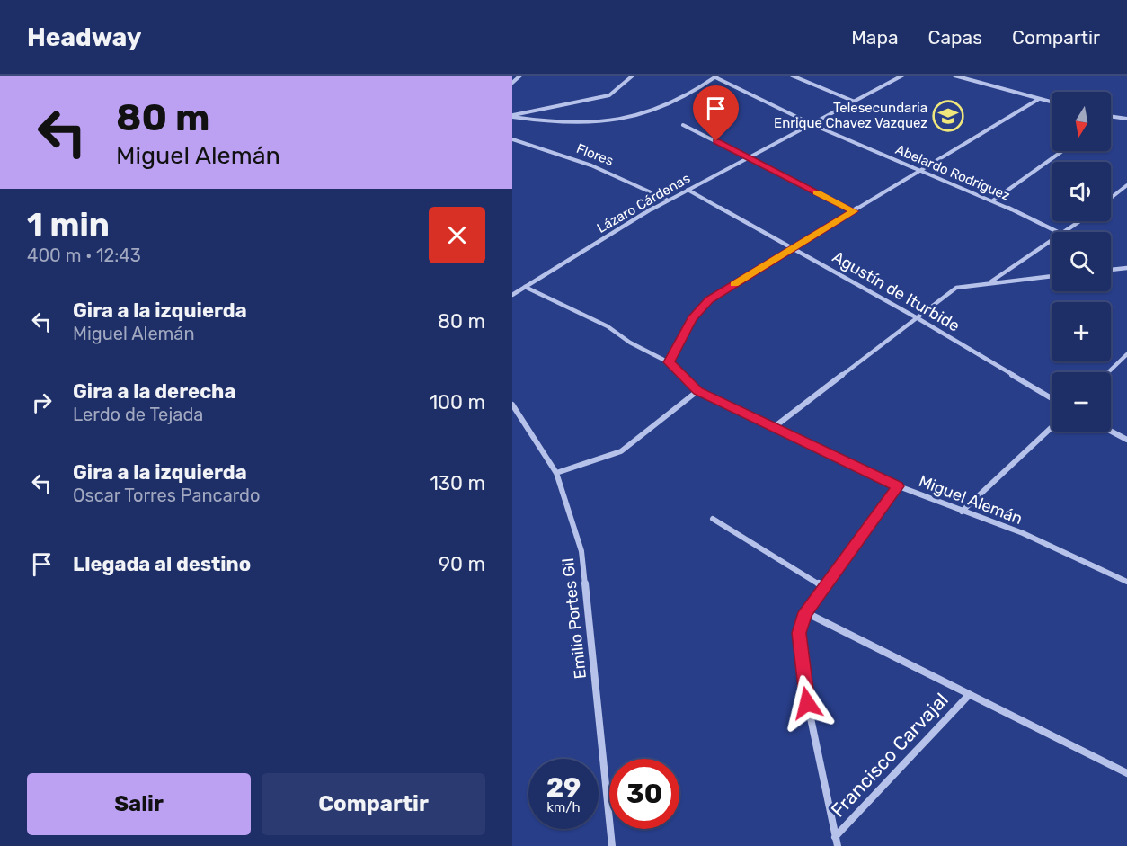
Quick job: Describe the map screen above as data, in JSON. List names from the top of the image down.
{
  "streets": {
    "street": [
      "Flores",
      "Abelardo Rodríguez",
      "Lázaro Cárdenas",
      "Agustín de Iturbide",
      "Miguel Alemán",
      "Emilio Portes Gil",
      "Francisco Carvajal"
    ]
  },
  "crossings": [
    ["Flores", "Lázaro Cárdenas"],
    ["Abelardo Rodríguez", "Lázaro Cárdenas"],
    ["Lázaro Cárdenas", "Agustín de Iturbide"],
    ["Lázaro Cárdenas", "Miguel Alemán"]
  ],
  "places": {
    "school or university": ["Telesecundaria Enrique Chavez Vazquez"]
  },
  "north": "bottom",
  "page": {
    "header": "Headway",
    "nav": ["Mapa", "Capas", "Compartir"],
    "turn": ["80 m", "Miguel Alemán"],
    "map_buttons": ["+", "−"],
    "heading": ["1 min", "400 m · 12:43"],
    "list": [
      {
        "name": "Gira a la izquierda",
        "note": "Miguel Alemán",
        "value": "80 m"
      },
      {
        "name": "Gira a la derecha",
        "note": "Lerdo de Tejada",
        "value": "100 m"
      },
      {
        "name": "Gira a la izquierda",
        "note": "Oscar Torres Pancardo",
        "value": "130 m"
      },
      {
        "name": "Llegada al destino",
        "value": "90 m"
      }
    ],
    "speed": "29 km/h",
    "limit": "30",
    "buttons": ["Salir", "Compartir"]
  }
}
